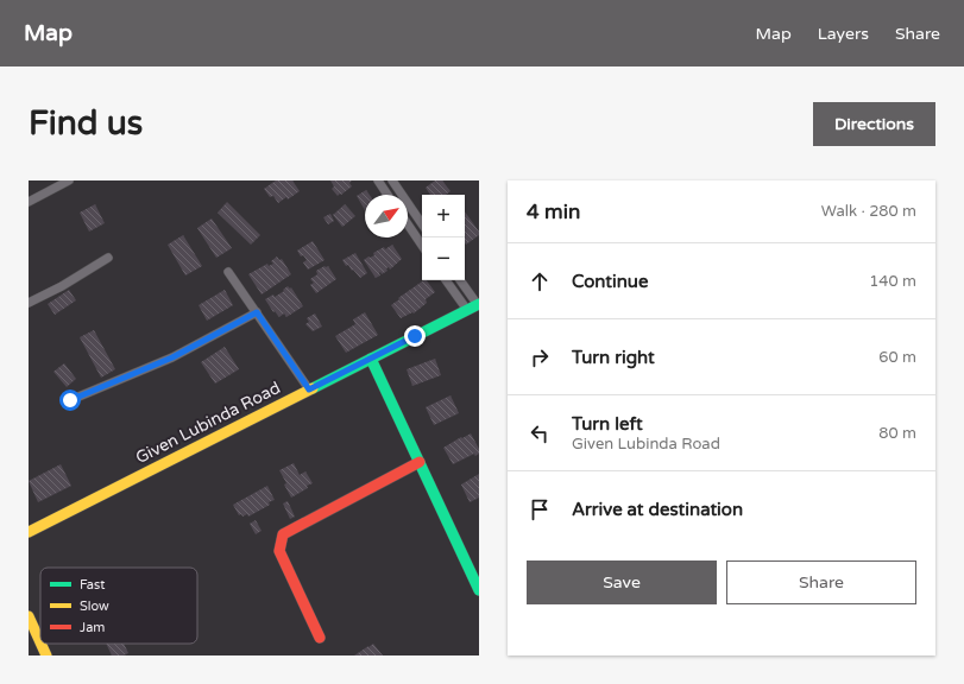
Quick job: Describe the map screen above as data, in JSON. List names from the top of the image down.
{
  "streets": {
    "street": ["Given Lubinda Road"]
  },
  "legend": ["Fast", "Slow", "Jam"],
  "north": "top right",
  "page": {
    "header": "Map",
    "nav": ["Map", "Layers", "Share"],
    "buttons": [
      "Directions",
      ["Save", "Share"]
    ],
    "title": "Find us",
    "heading": ["4 min", "Walk · 280 m"],
    "map_buttons": ["+", "−"],
    "list": [
      ["Continue", "140 m"],
      ["Turn right", "60 m"],
      ["Turn left", "Given Lubinda Road", "80 m"],
      "Arrive at destination"
    ]
  }
}
